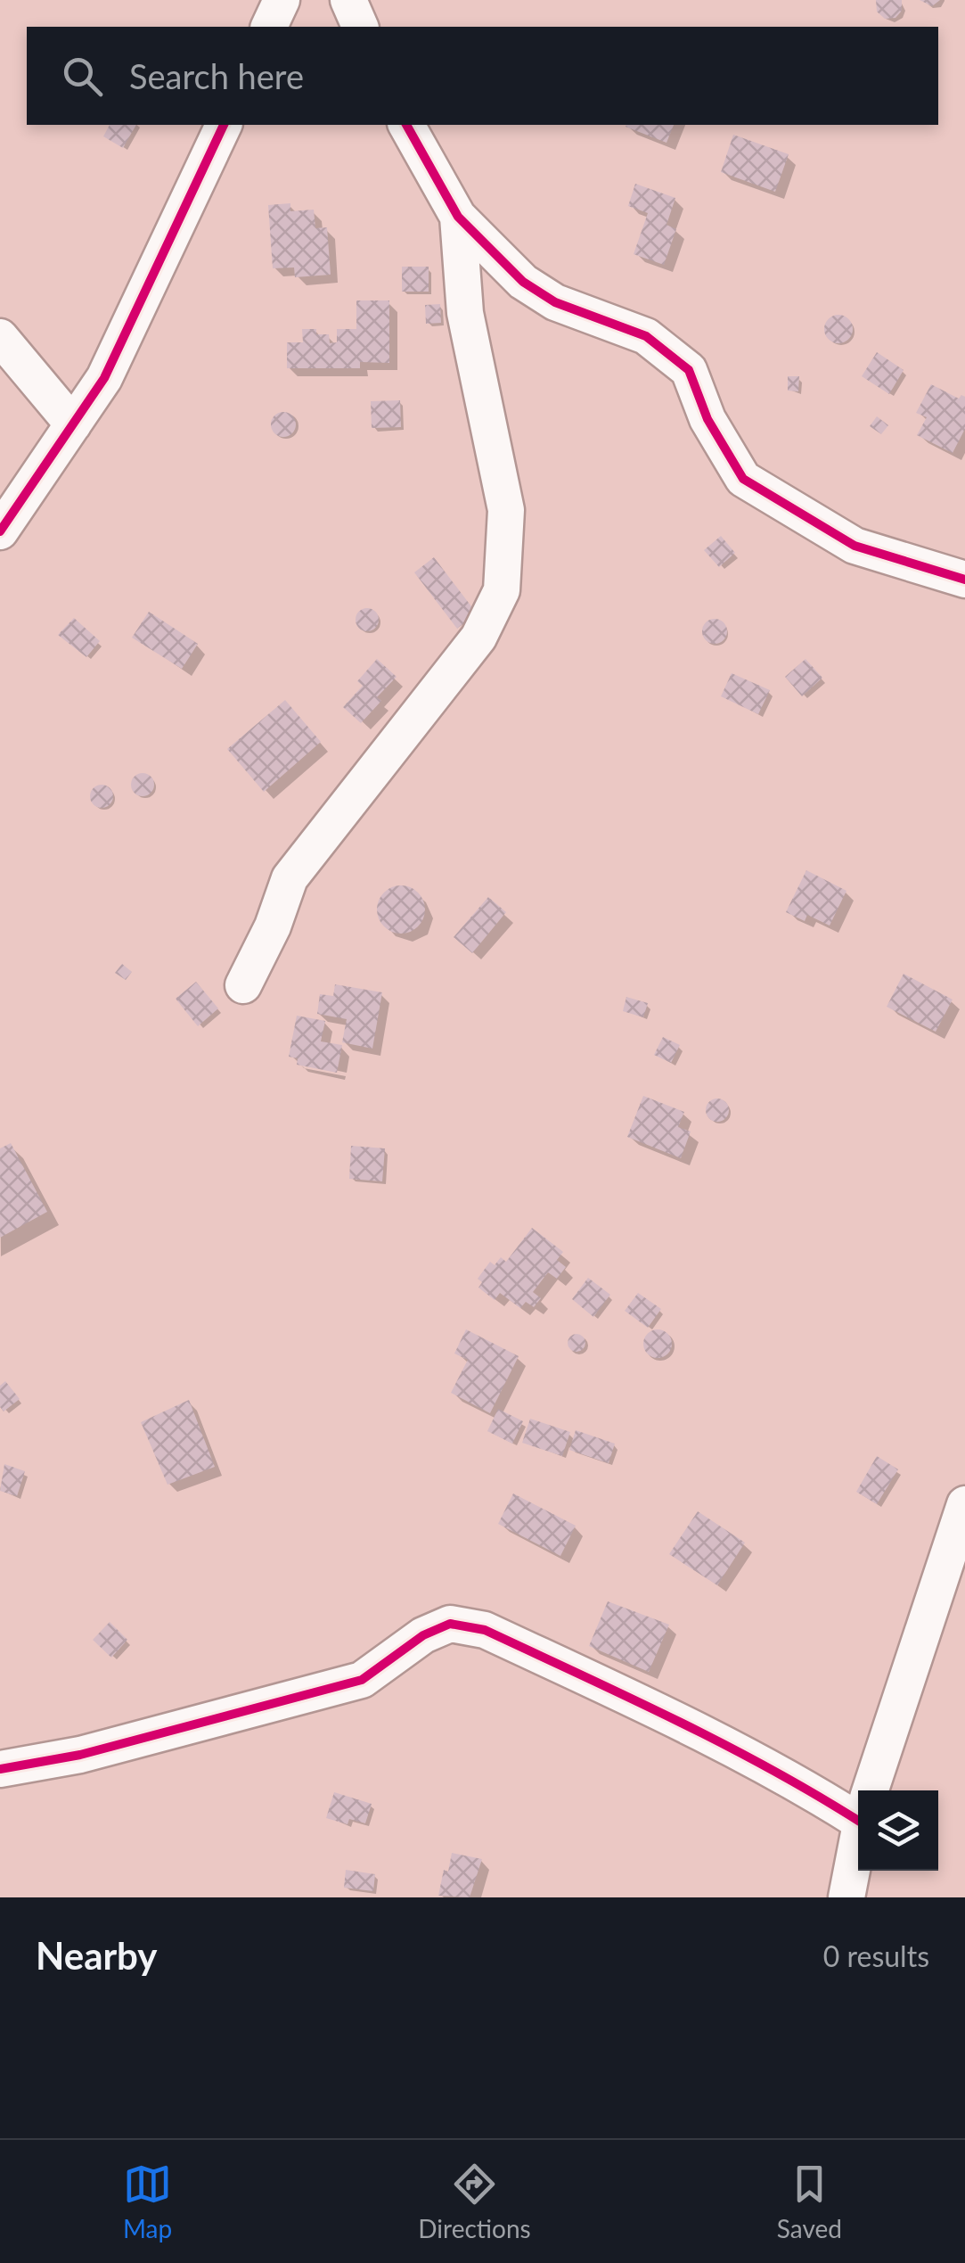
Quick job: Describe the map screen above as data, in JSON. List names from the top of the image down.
{
  "page": {
    "search": "Search here",
    "heading": ["Nearby", "0 results"],
    "nav": ["Map", "Directions", "Saved"]
  }
}
